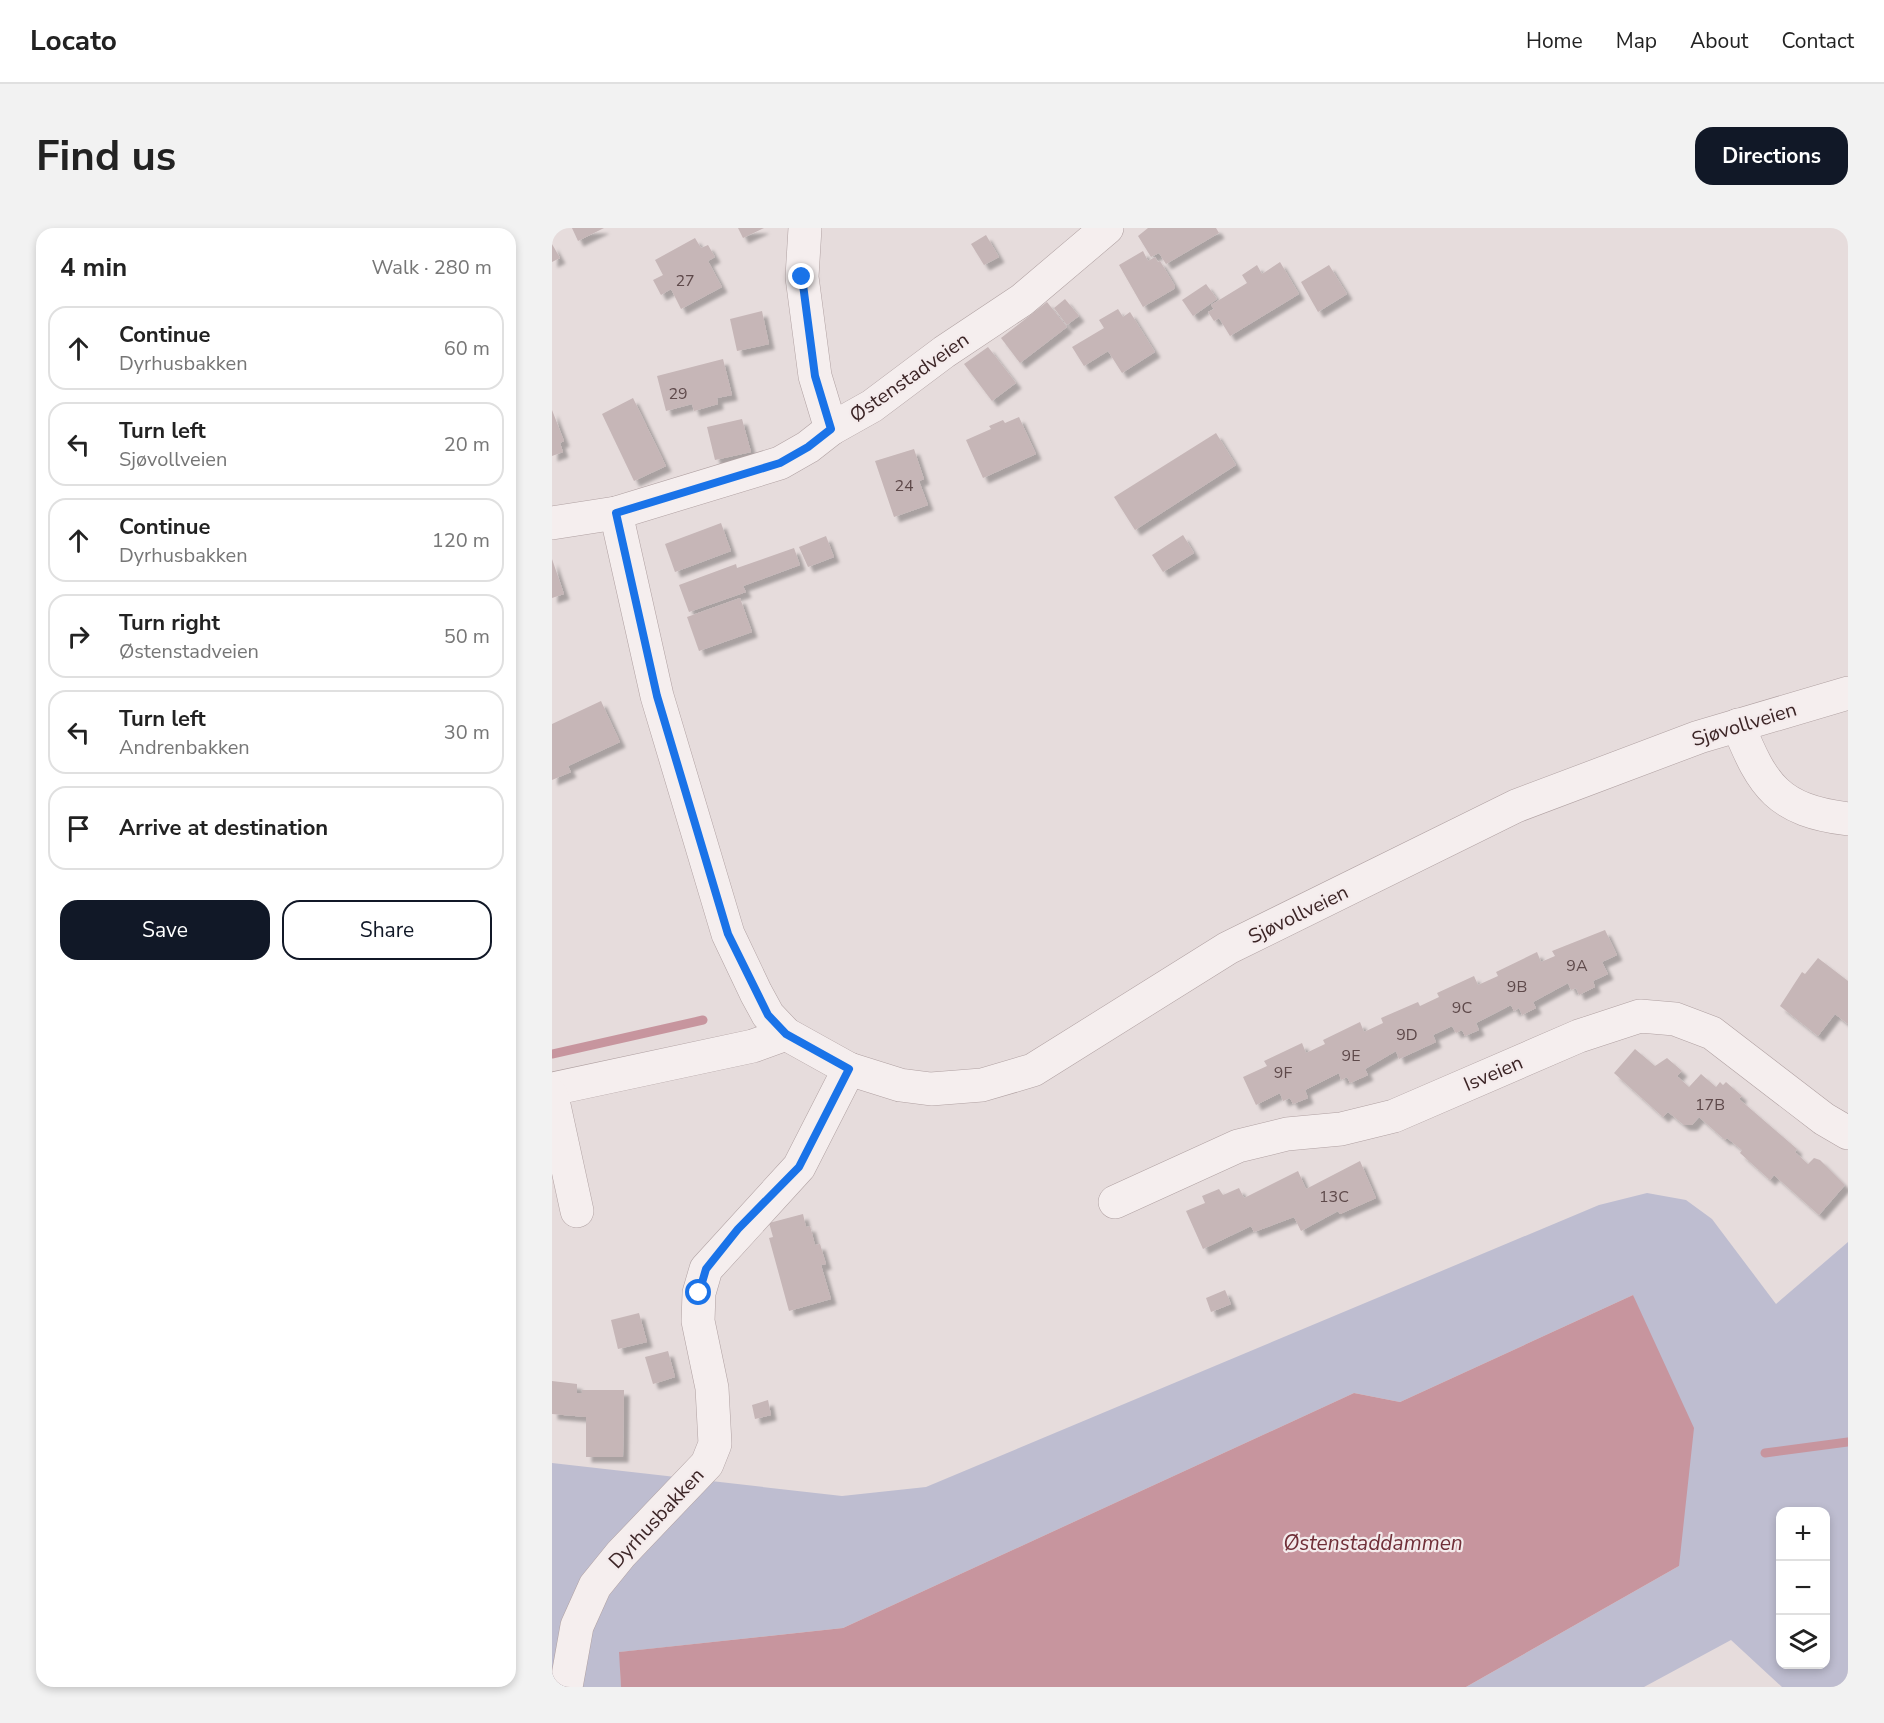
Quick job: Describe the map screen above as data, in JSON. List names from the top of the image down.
{
  "streets": {
    "street": [
      "Østenstadveien",
      "Sjøvollveien",
      "Isveien",
      "Dyrhusbakken"
    ]
  },
  "crossings": [
    ["Sjøvollveien", "Dyrhusbakken"]
  ],
  "water": ["Østenstaddammen"],
  "house_numbers": [
    "27",
    "29",
    "24",
    "9A",
    "9B",
    "9C",
    "9D",
    "9E",
    "9F",
    "17B",
    "13C"
  ],
  "page": {
    "header": "Locato",
    "nav": [
      "Home",
      "Map",
      "About",
      "Contact"
    ],
    "buttons": [
      "Directions",
      ["Save", "Share"]
    ],
    "title": "Find us",
    "heading": ["4 min", "Walk · 280 m"],
    "list": [
      ["Continue", "Dyrhusbakken", "60 m"],
      ["Turn left", "Sjøvollveien", "20 m"],
      ["Continue", "Dyrhusbakken", "120 m"],
      ["Turn right", "Østenstadveien", "50 m"],
      ["Turn left", "Andrenbakken", "30 m"],
      "Arrive at destination"
    ],
    "map_buttons": ["+", "−"]
  }
}
